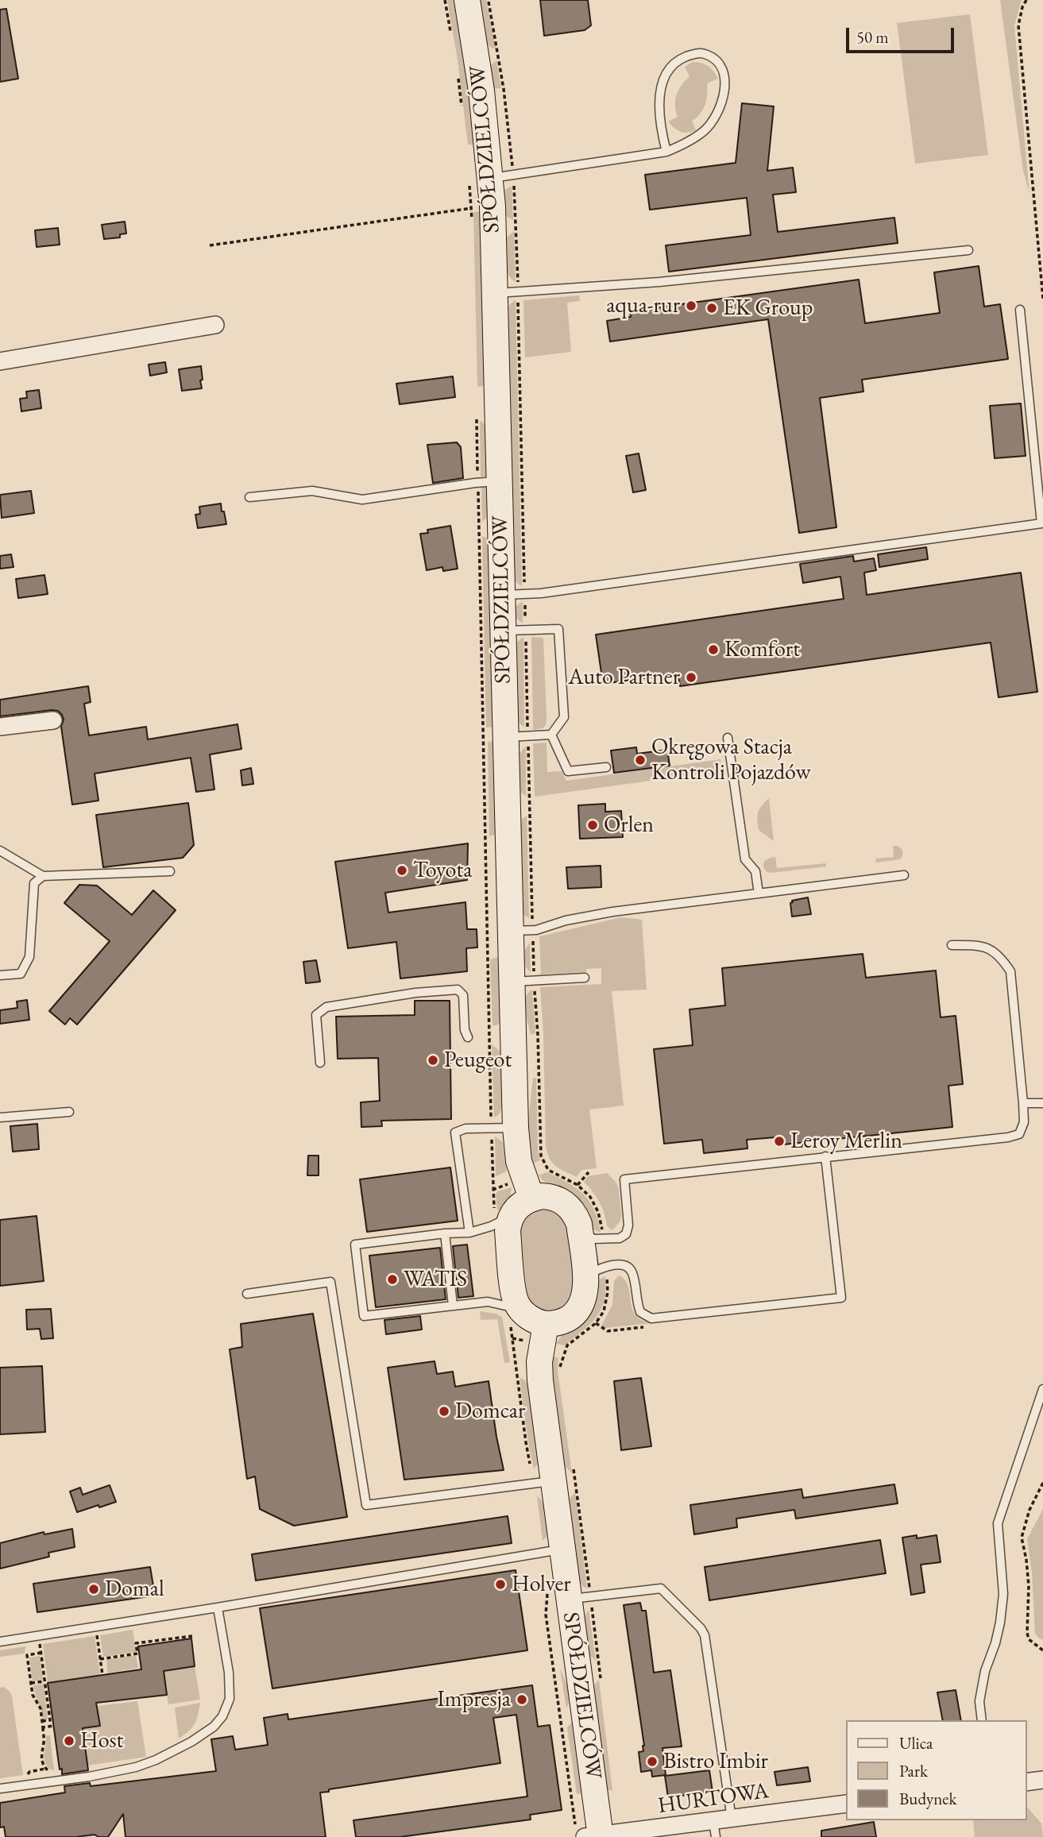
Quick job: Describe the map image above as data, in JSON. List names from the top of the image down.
{
  "streets": {
    "street": ["SPÓŁDZIELCÓW", "HURTOWA"]
  },
  "crossings": [
    ["SPÓŁDZIELCÓW", "HURTOWA"]
  ],
  "places": [
    "aqua-rur",
    "EK Group",
    "Komfort",
    "Auto Partner",
    "Okręgowa Stacja Kontroli Pojazdów",
    "Orlen",
    "Toyota",
    "Peugeot",
    "Leroy Merlin",
    "WATIS",
    "Domcar",
    "Holver",
    "Domal",
    "Impresja",
    "Host",
    "Bistro Imbir"
  ],
  "legend": ["Ulica", "Park", "Budynek"],
  "scale_bar": "50 m"
}
